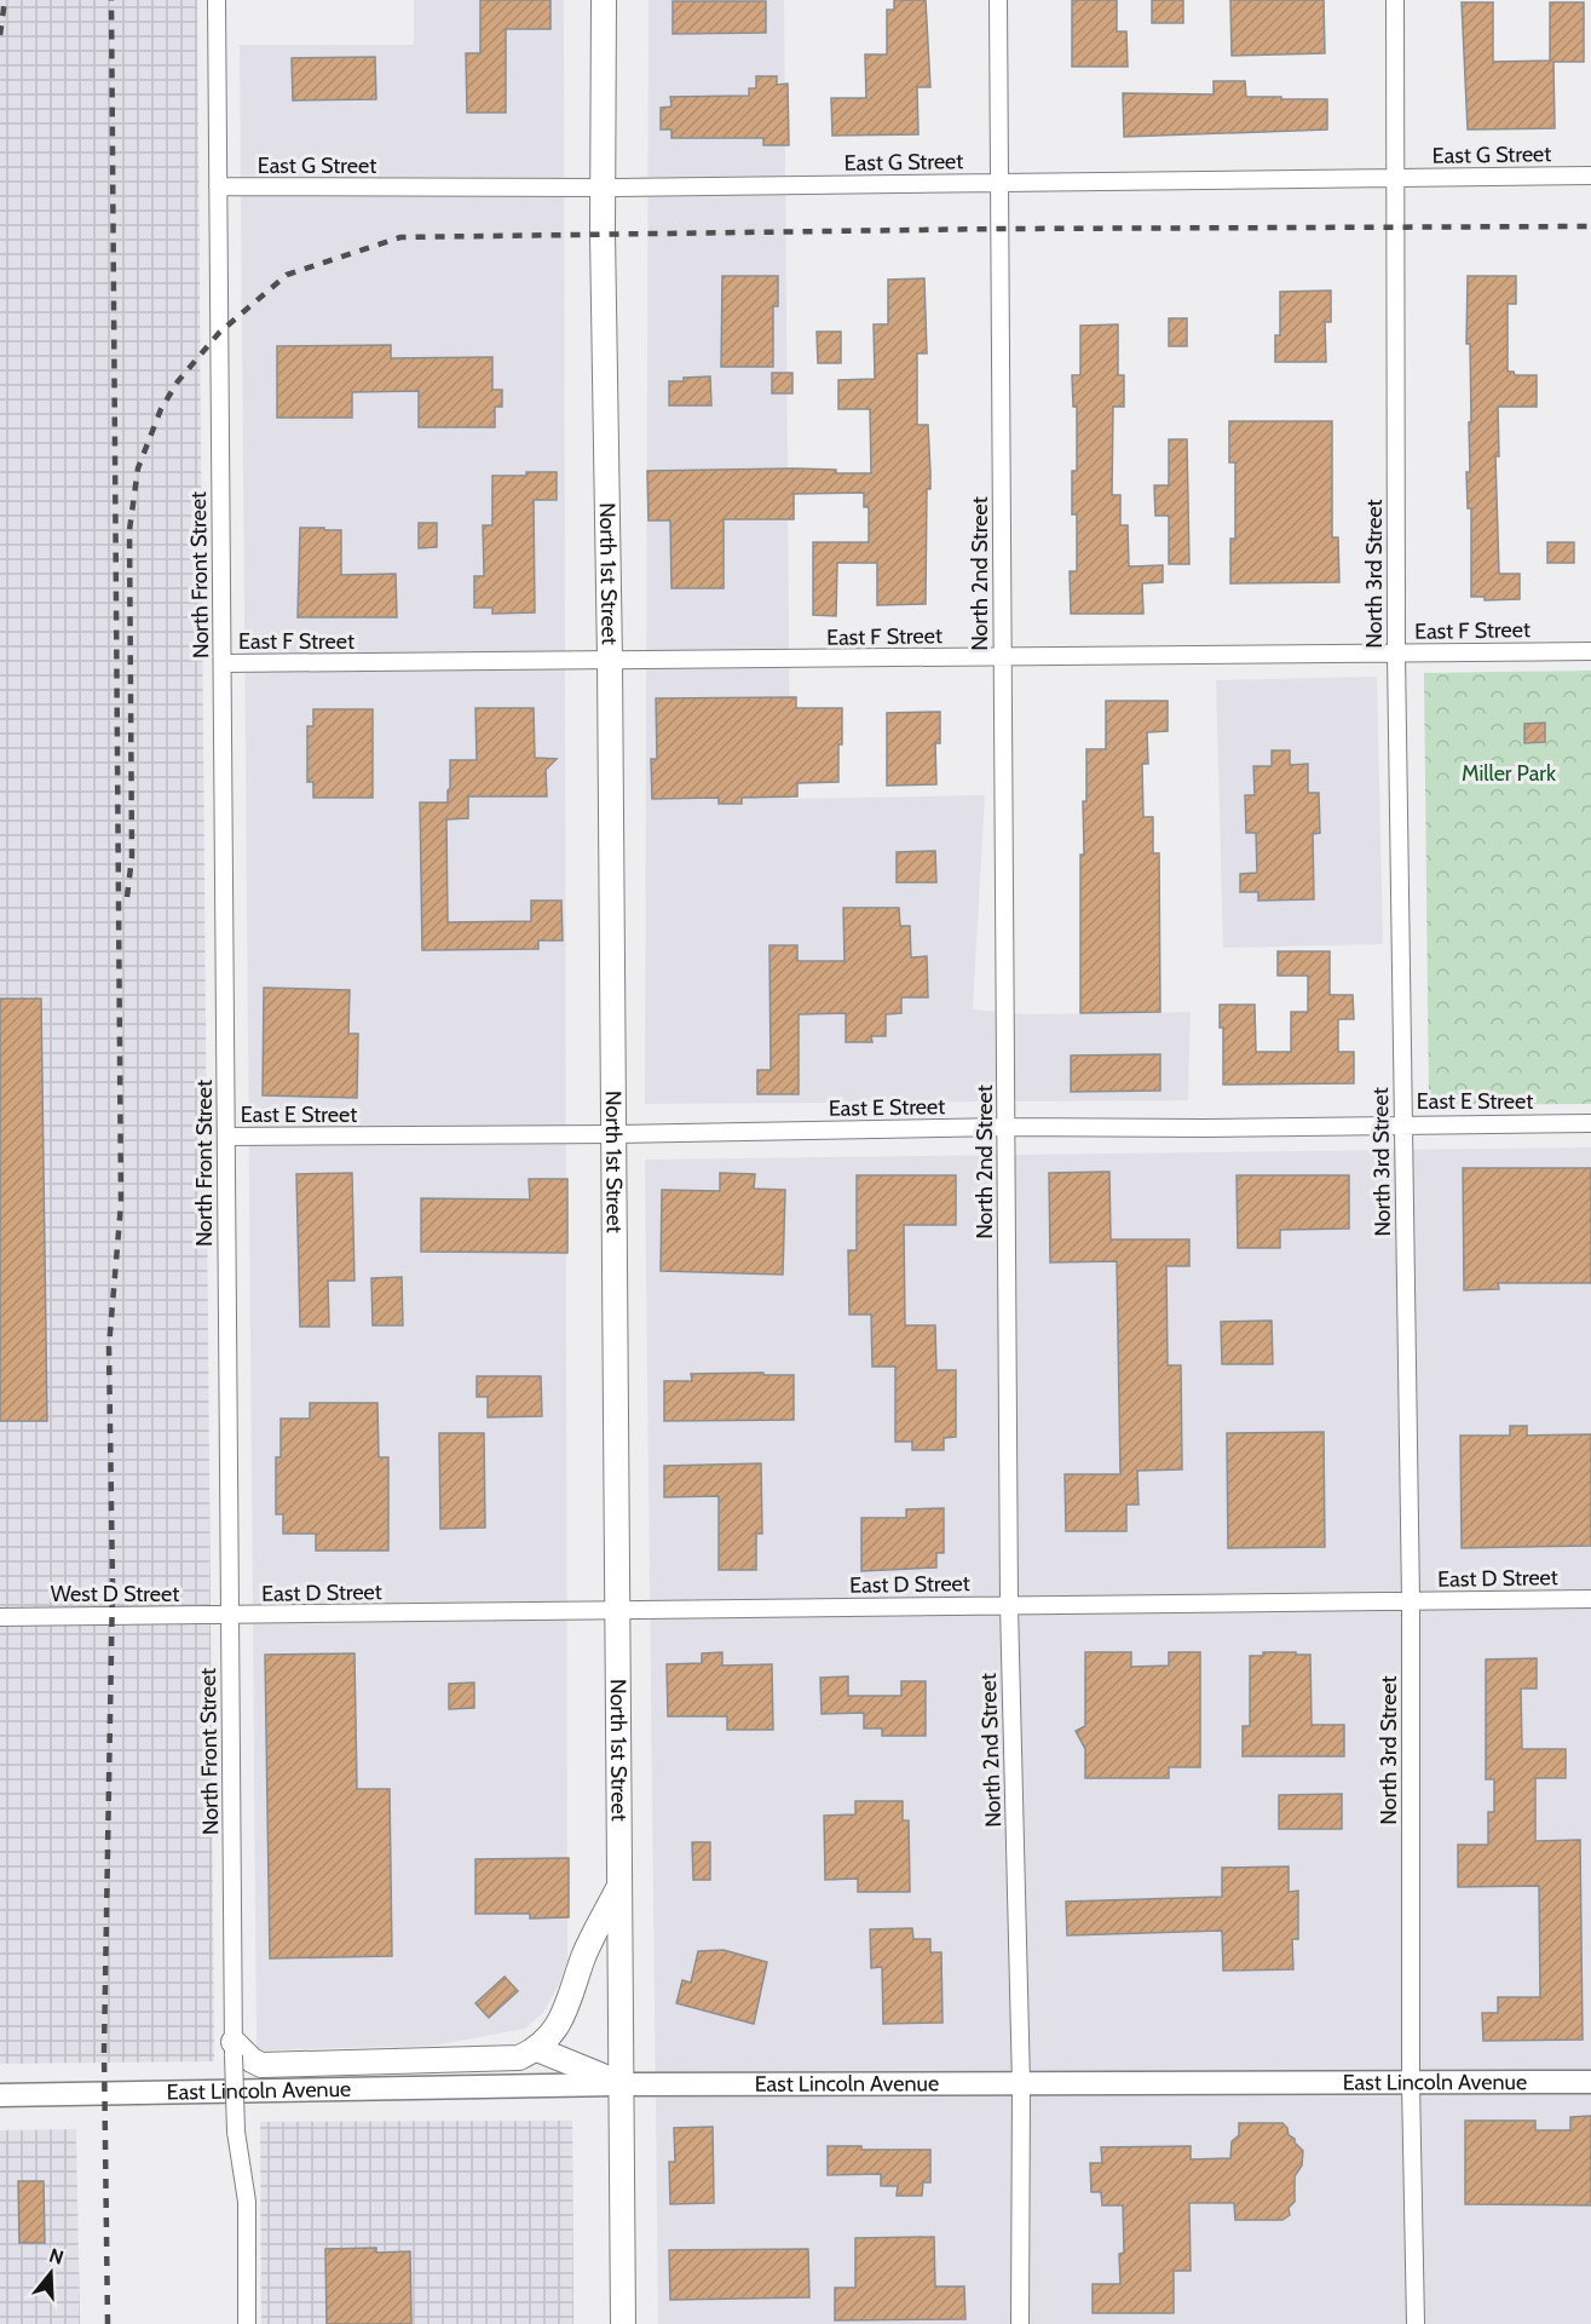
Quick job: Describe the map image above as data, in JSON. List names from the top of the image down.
{
  "streets": {
    "main road": ["North 1st Street"],
    "street": [
      "East G Street",
      "North 2nd Street",
      "North 3rd Street",
      "North Front Street",
      "East F Street",
      "East E Street",
      "East D Street",
      "West D Street",
      "East Lincoln Avenue"
    ]
  },
  "crossings": [
    ["East G Street", "North 1st Street"],
    ["East G Street", "North 2nd Street"],
    ["East G Street", "North 3rd Street"],
    ["East G Street", "North Front Street"],
    ["North 1st Street", "East F Street"],
    ["North 1st Street", "East E Street"],
    ["North 1st Street", "East D Street"],
    ["North 1st Street", "East Lincoln Avenue"],
    ["North 2nd Street", "East F Street"],
    ["North 2nd Street", "East E Street"],
    ["North 2nd Street", "East D Street"],
    ["North 2nd Street", "East Lincoln Avenue"],
    ["North 3rd Street", "East F Street"],
    ["North 3rd Street", "East E Street"],
    ["North 3rd Street", "East D Street"],
    ["North 3rd Street", "East Lincoln Avenue"],
    ["North Front Street", "East F Street"],
    ["North Front Street", "East E Street"],
    ["North Front Street", "East D Street"],
    ["North Front Street", "West D Street"],
    ["East D Street", "West D Street"]
  ],
  "parks": ["Miller Park"],
  "north": "top"
}
